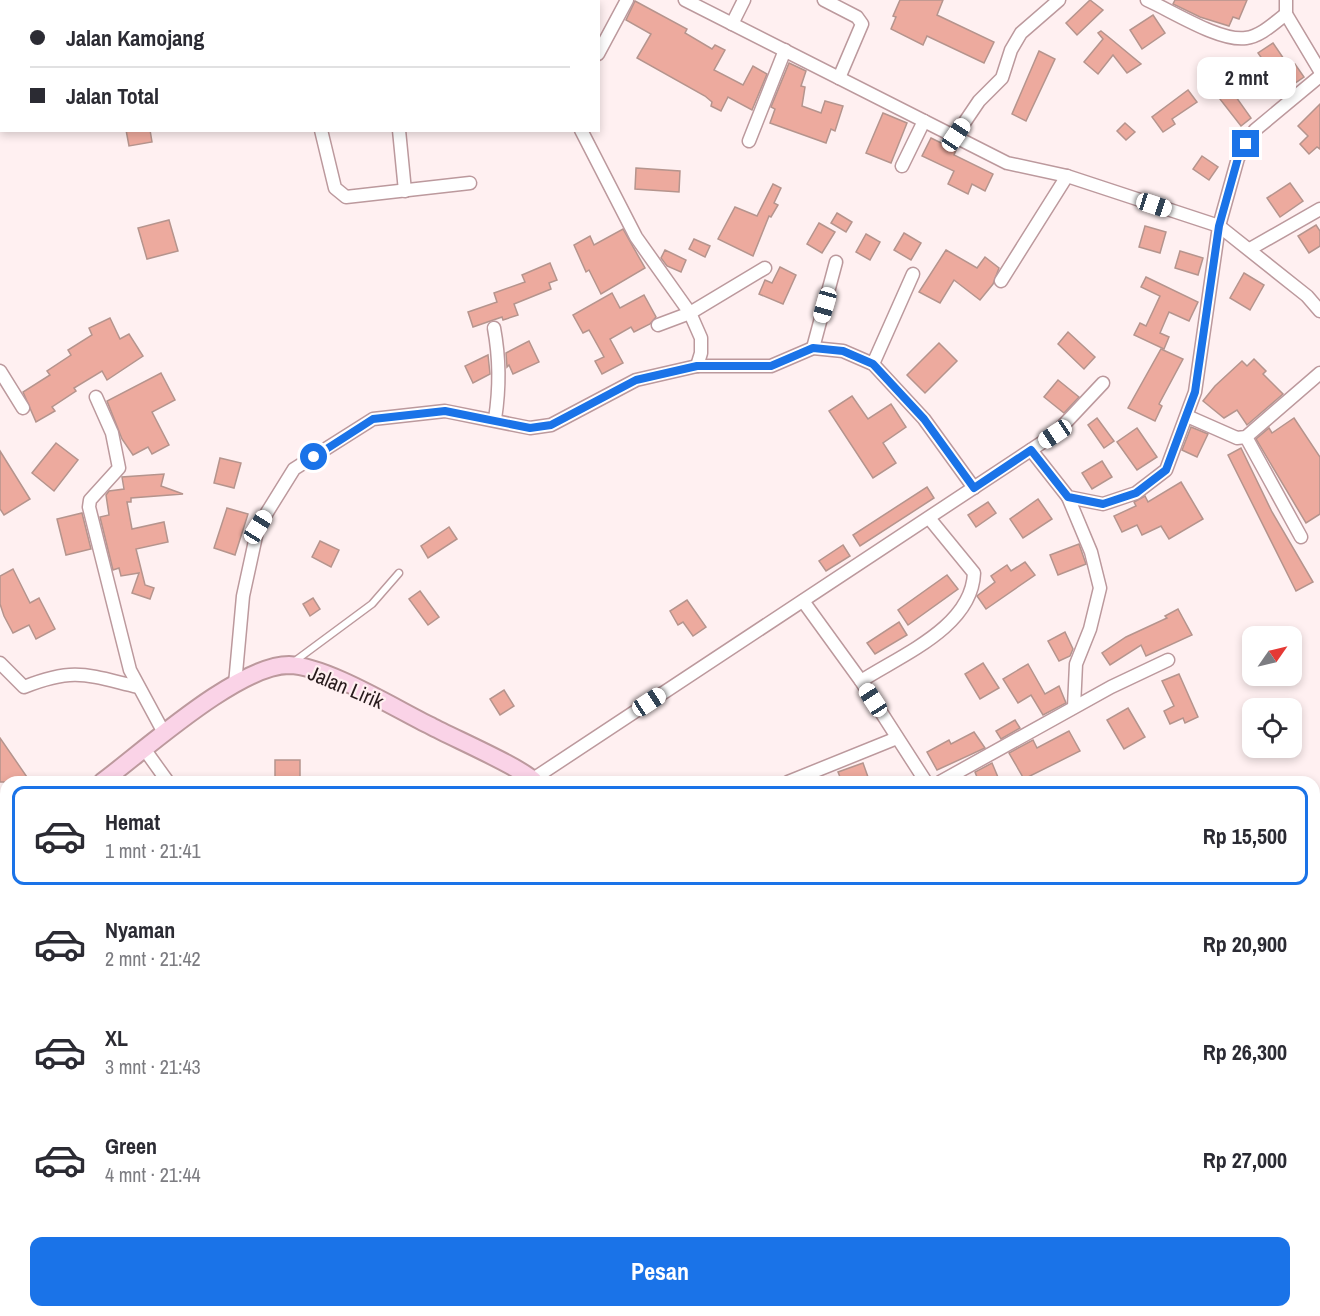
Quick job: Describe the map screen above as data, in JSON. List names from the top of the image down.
{
  "streets": {
    "main road": ["Jalan Lirik"]
  },
  "north": "top right",
  "page": {
    "banner": ["Jalan Kamojang", "Jalan Total"],
    "bubble": "2 mnt",
    "list": [
      {
        "name": "Hemat",
        "note": "1 mnt · 21:41",
        "value": "Rp 15,500"
      },
      {
        "name": "Nyaman",
        "note": "2 mnt · 21:42",
        "value": "Rp 20,900"
      },
      {
        "name": "XL",
        "note": "3 mnt · 21:43",
        "value": "Rp 26,300"
      },
      {
        "name": "Green",
        "note": "4 mnt · 21:44",
        "value": "Rp 27,000"
      }
    ],
    "buttons": "Pesan"
  }
}
